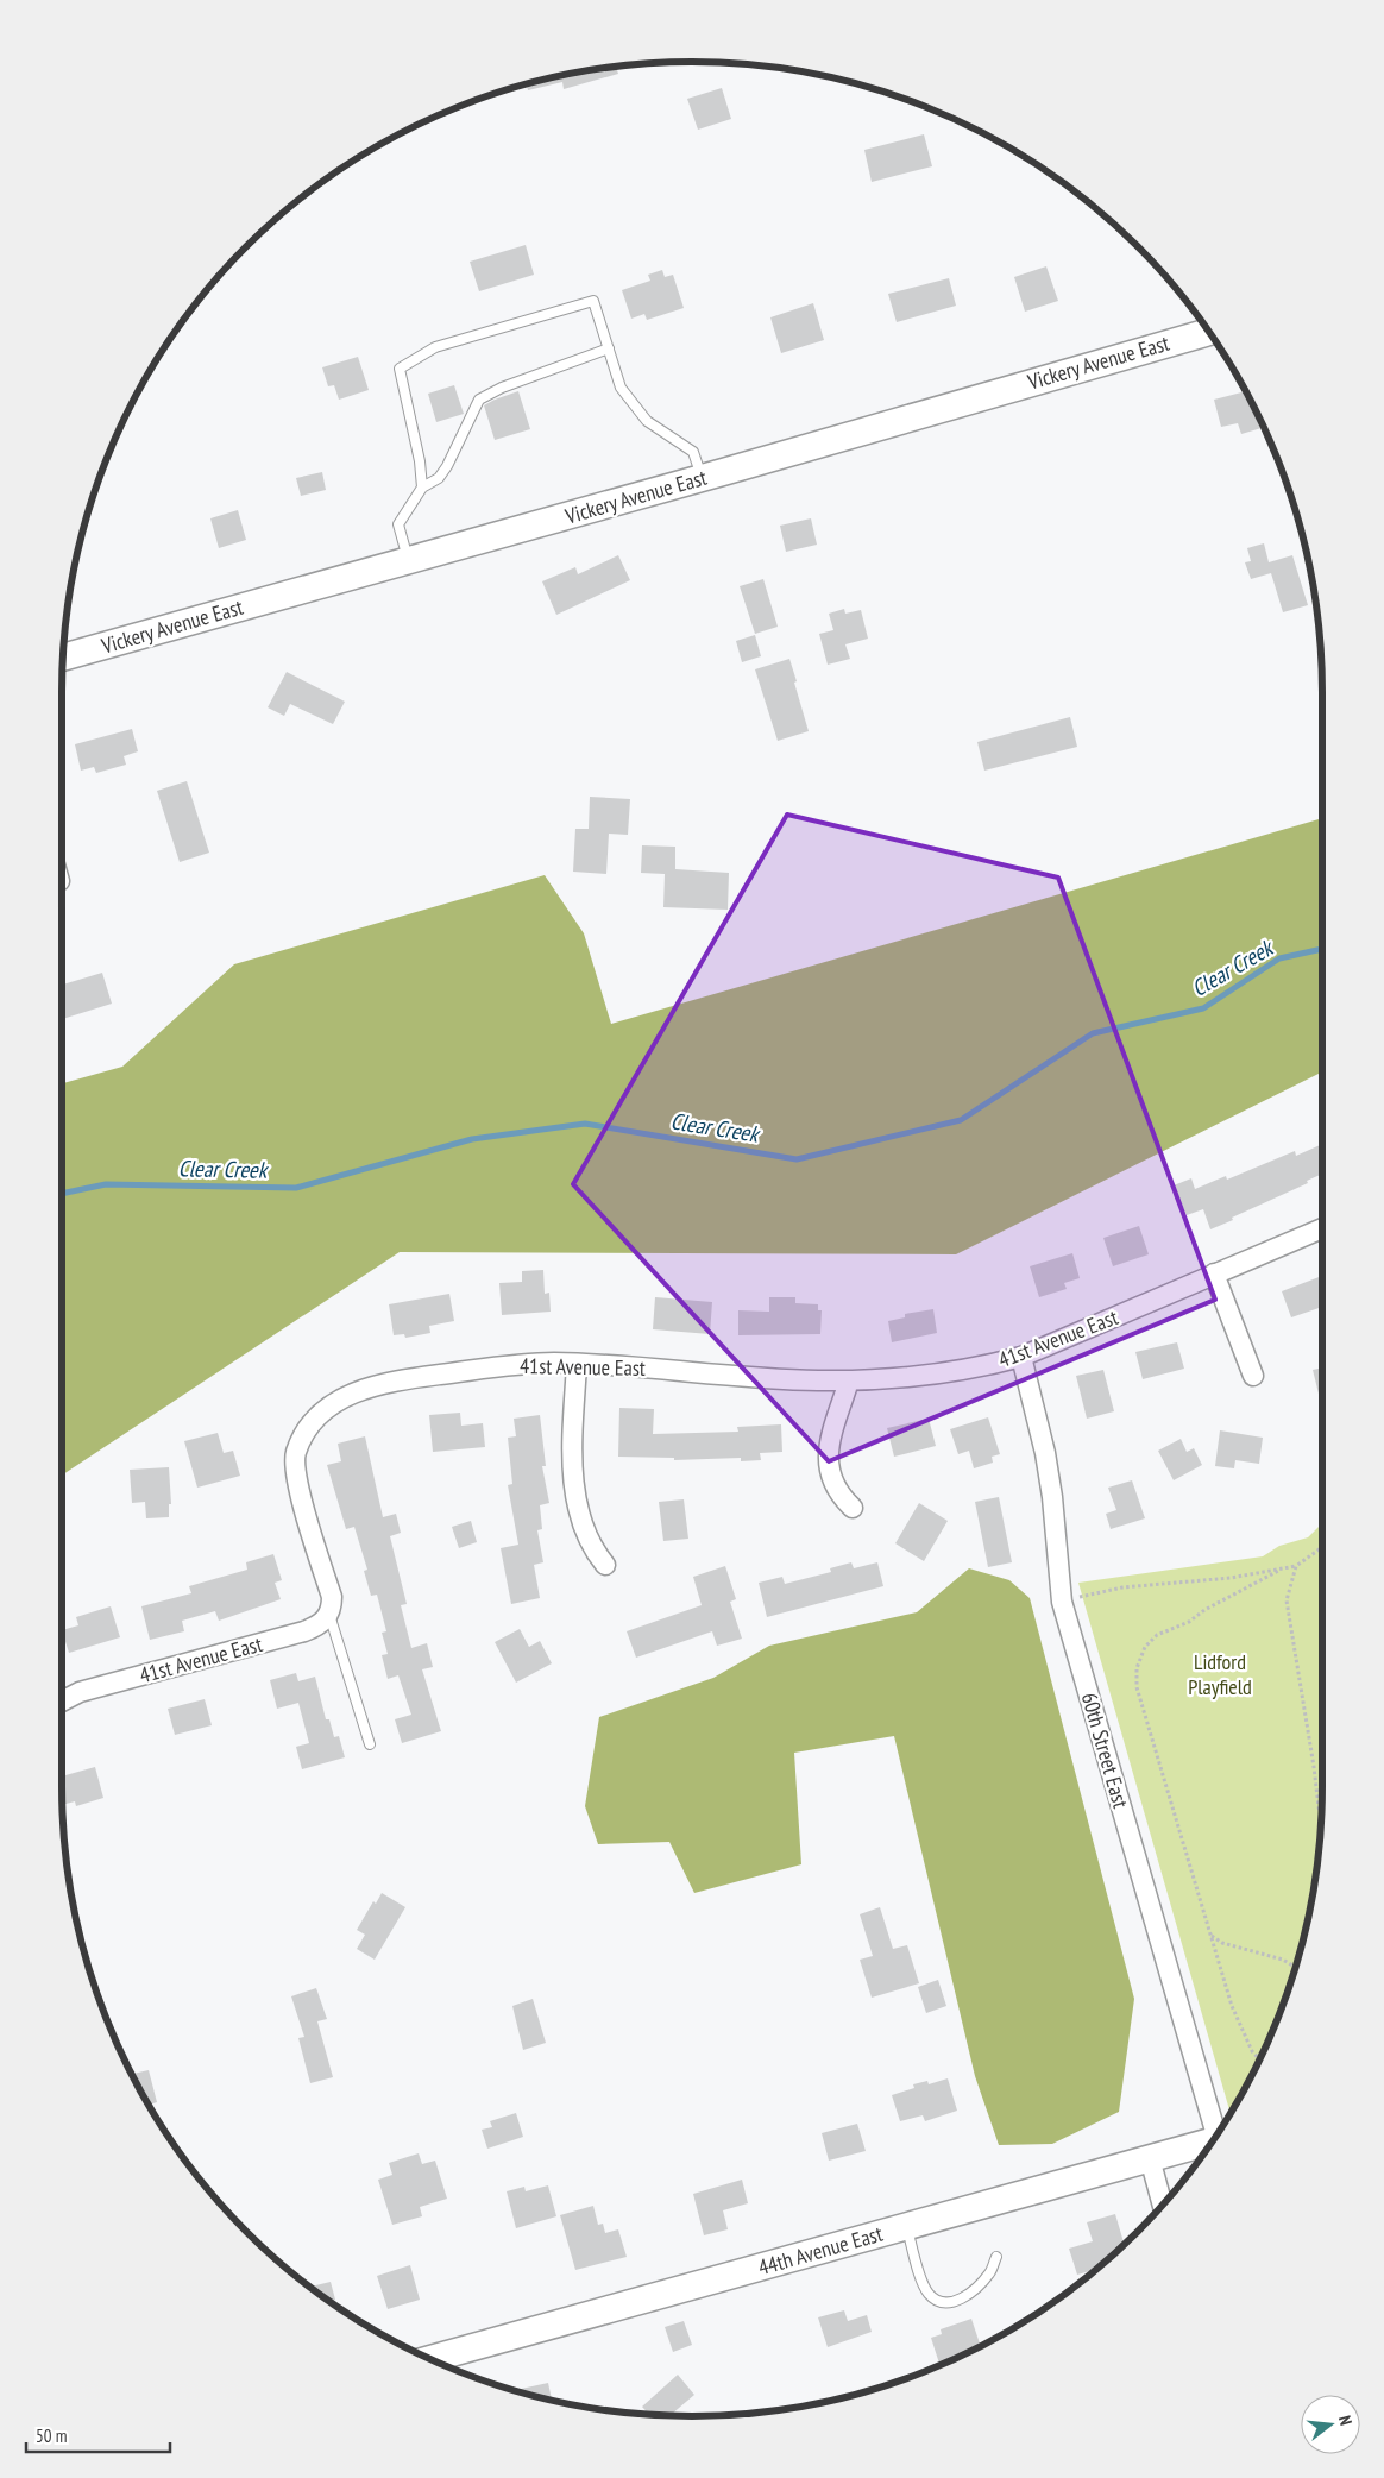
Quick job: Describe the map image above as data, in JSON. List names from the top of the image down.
{
  "streets": {
    "street": [
      "Vickery Avenue East",
      "41st Avenue East",
      "60th Street East",
      "44th Avenue East"
    ]
  },
  "crossings": [
    ["41st Avenue East", "60th Street East"]
  ],
  "water": ["Clear Creek"],
  "parks": ["Lidford Playfield"],
  "scale_bar": "50 m",
  "north": "right"
}
